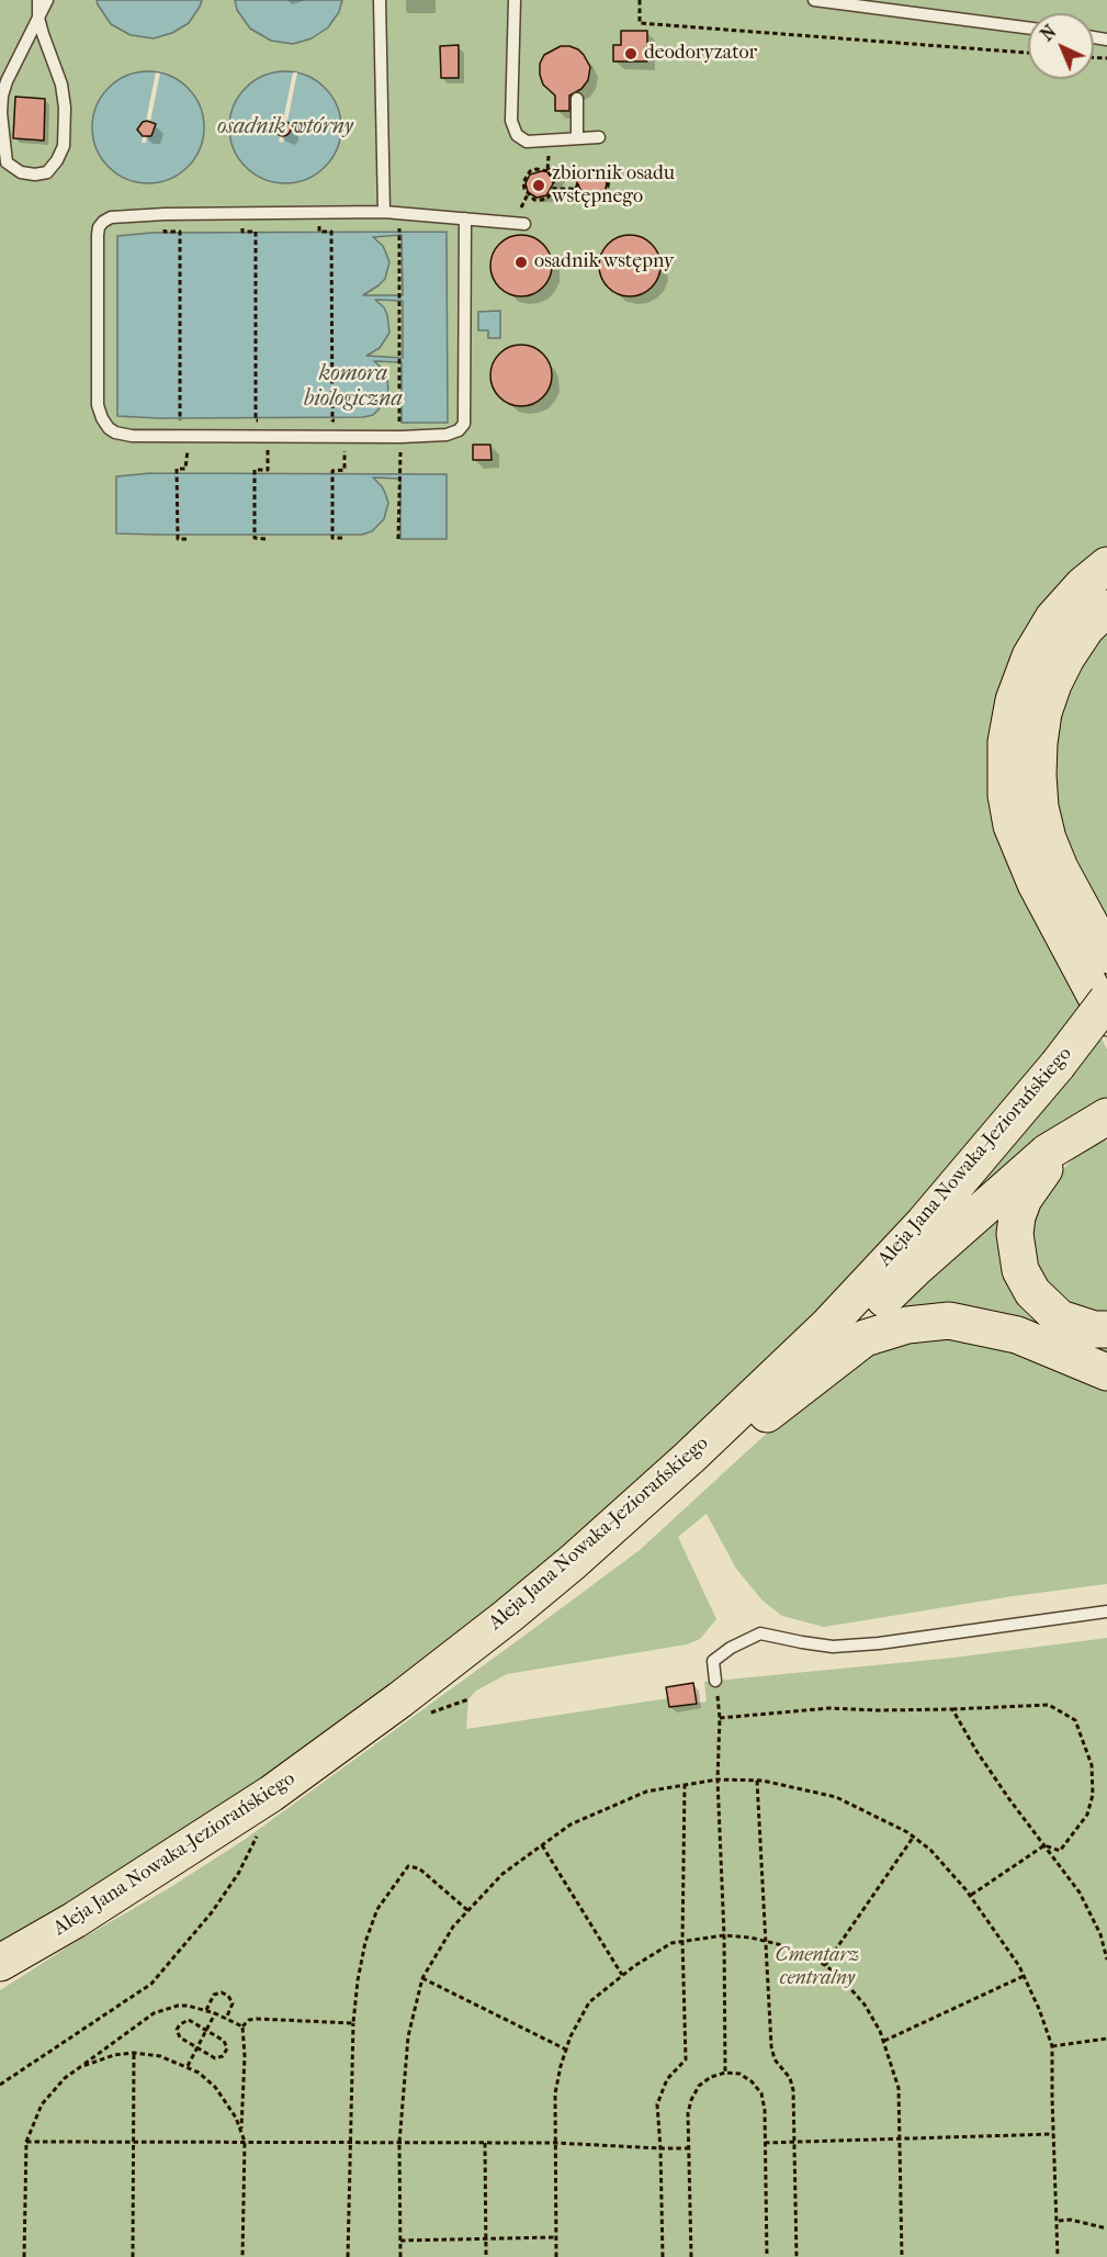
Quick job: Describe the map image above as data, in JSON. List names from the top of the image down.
{
  "streets": {
    "main road": ["Aleja Jana Nowaka-Jeziorańskiego"]
  },
  "water": ["osadnik wtórny", "komora biologiczna"],
  "parks": ["Cmentarz centralny"],
  "places": ["deodoryzator", "zbiornik osadu wstępnego", "osadnik wstępny"],
  "north": "top left"
}
